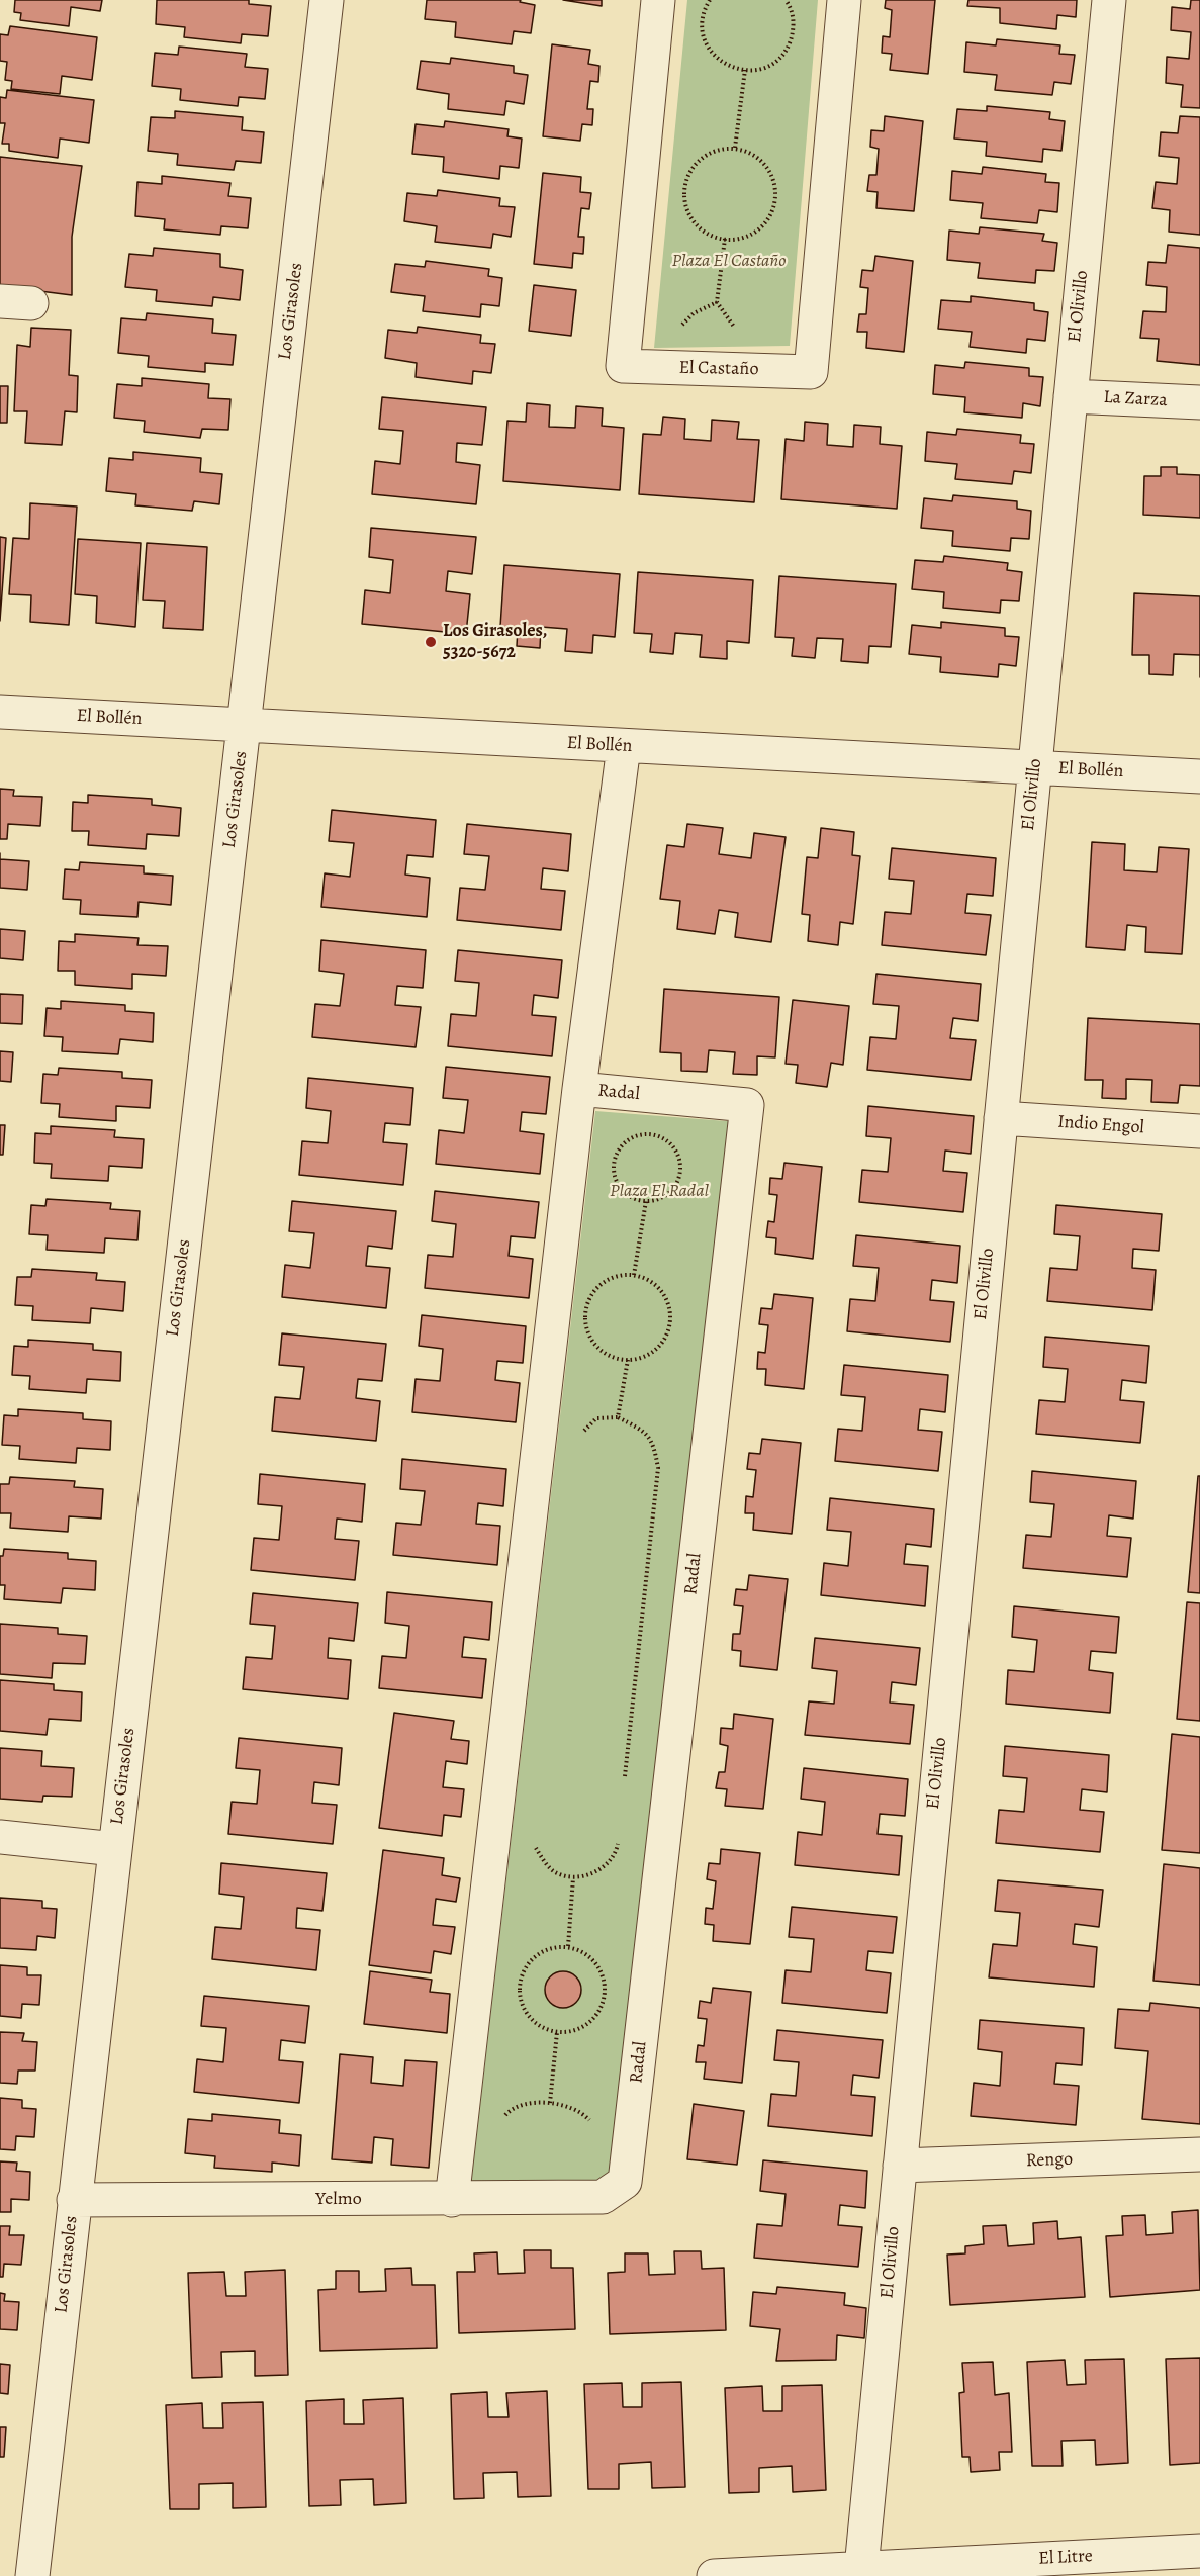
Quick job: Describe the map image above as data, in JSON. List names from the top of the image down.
{
  "streets": {
    "street": [
      "El Olivillo",
      "Los Girasoles",
      "El Castaño",
      "La Zarza",
      "El Bollén",
      "Radal",
      "Indio Engol",
      "Rengo",
      "Yelmo",
      "El Litre"
    ]
  },
  "crossings": [
    ["El Olivillo", "La Zarza"],
    ["El Olivillo", "El Bollén"],
    ["El Olivillo", "Indio Engol"],
    ["El Olivillo", "Rengo"],
    ["El Olivillo", "El Litre"],
    ["Los Girasoles", "El Bollén"],
    ["Los Girasoles", "Yelmo"],
    ["El Bollén", "Radal"],
    ["Radal", "Yelmo"]
  ],
  "parks": ["Plaza El Castaño", "Plaza El Radal"],
  "places": ["Los Girasoles, 5320-5672"]
}
